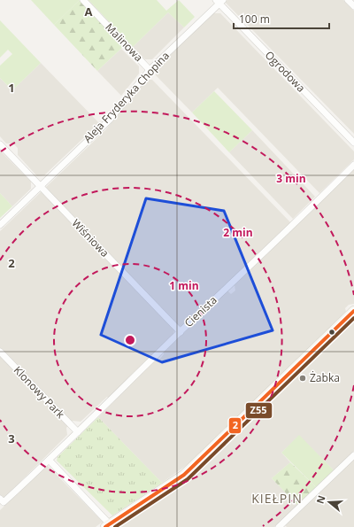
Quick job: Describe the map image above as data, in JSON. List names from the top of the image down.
{
  "streets": {
    "street": [
      "Malinowa",
      "Ogrodowa",
      "Aleja Fryderyka Chopina",
      "Wiśniowa",
      "Cienista",
      "Klonowy Park"
    ]
  },
  "crossings": [
    ["Malinowa", "Aleja Fryderyka Chopina"],
    ["Ogrodowa", "Aleja Fryderyka Chopina"],
    ["Aleja Fryderyka Chopina", "Wiśniowa"],
    ["Wiśniowa", "Cienista"],
    ["Cienista", "Klonowy Park"]
  ],
  "districts": ["KIEŁPIN"],
  "places": ["Żabka"],
  "lines": ["transit line 2", "transit line Z55"],
  "scale_bar": "100 m",
  "north": "left",
  "grid": {
    "columns": ["A"],
    "rows": ["1", "2", "3"]
  },
  "rings": ["3 min", "2 min", "1 min"]
}
